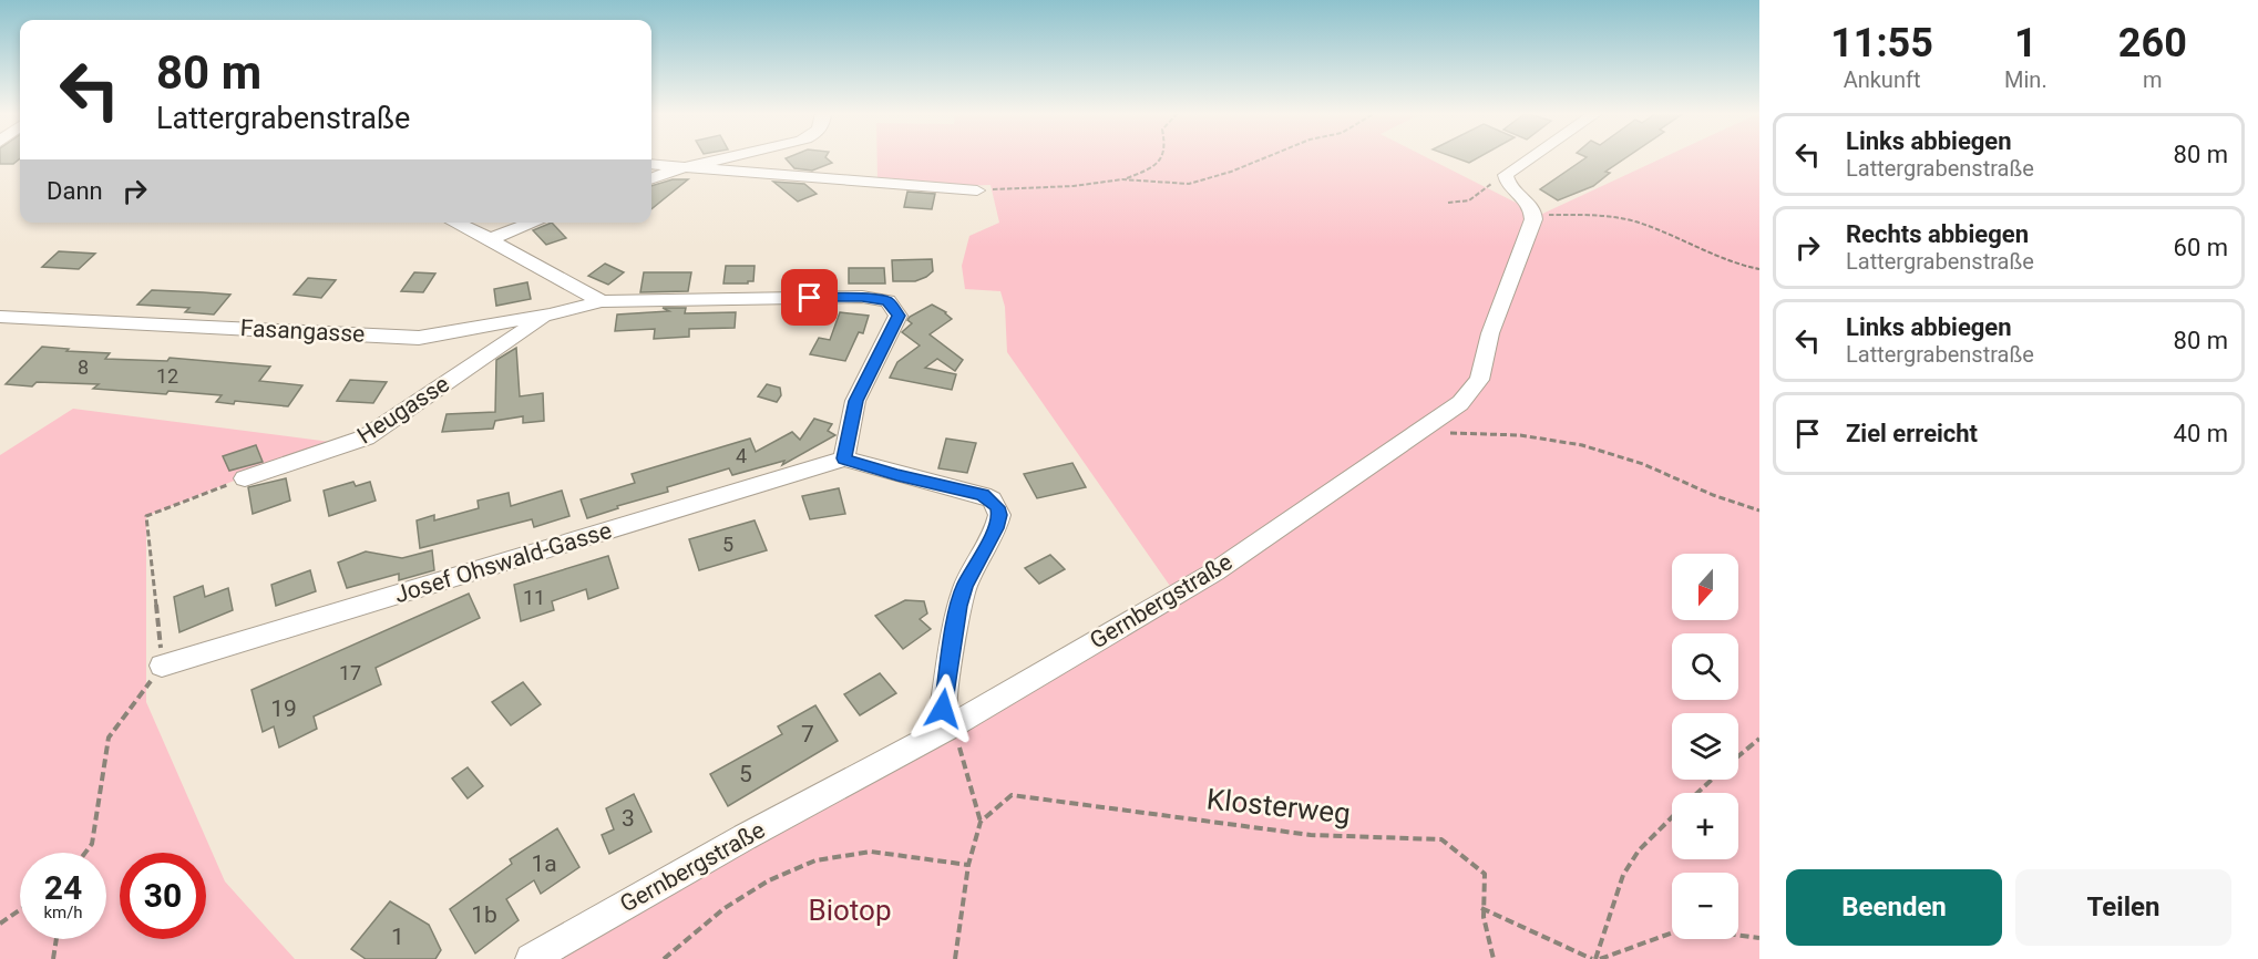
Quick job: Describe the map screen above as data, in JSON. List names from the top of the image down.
{
  "streets": {
    "street": [
      "Fasangasse",
      "Heugasse",
      "Josef Ohswald-Gasse",
      "Gernbergstraße"
    ],
    "path": ["Klosterweg"]
  },
  "crossings": [
    ["Fasangasse", "Heugasse"],
    ["Fasangasse", "Josef Ohswald-Gasse"]
  ],
  "parks": ["Biotop"],
  "house_numbers": [
    "8",
    "12",
    "4",
    "5",
    "11",
    "17",
    "19",
    "7",
    "5",
    "3",
    "1a",
    "1b",
    "1"
  ],
  "north": "bottom",
  "page": {
    "eta": [
      "11:55",
      "Ankunft",
      "1",
      "Min.",
      "260",
      "m"
    ],
    "turn": ["80 m", "Lattergrabenstraße"],
    "list": [
      {
        "name": "Links abbiegen",
        "note": "Lattergrabenstraße",
        "value": "80 m"
      },
      {
        "name": "Rechts abbiegen",
        "note": "Lattergrabenstraße",
        "value": "60 m"
      },
      {
        "name": "Links abbiegen",
        "note": "Lattergrabenstraße",
        "value": "80 m"
      },
      {
        "name": "Ziel erreicht",
        "value": "40 m"
      }
    ],
    "then": "Dann",
    "map_buttons": ["+", "−"],
    "speed": "24 km/h",
    "limit": "30",
    "buttons": ["Beenden", "Teilen"]
  }
}
